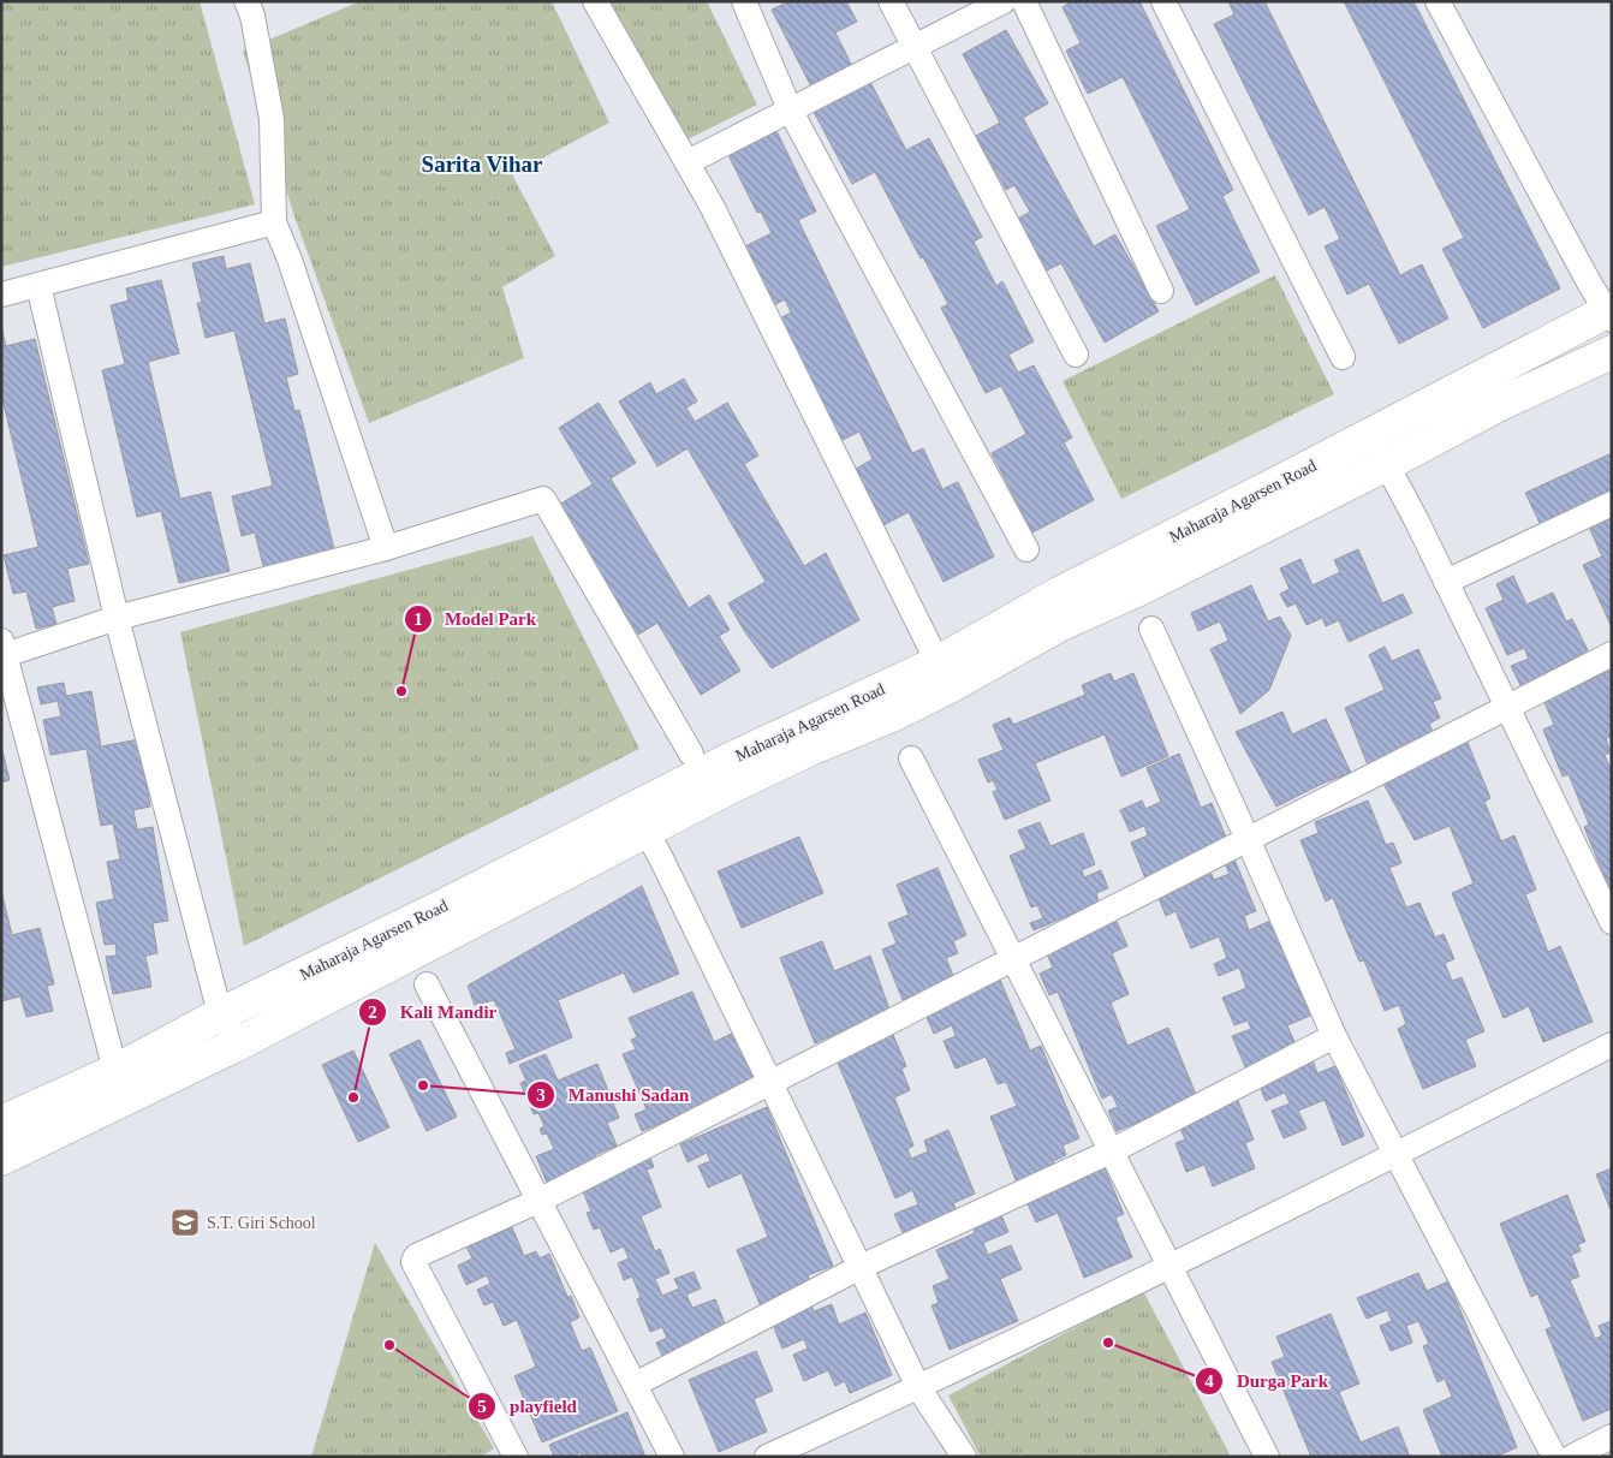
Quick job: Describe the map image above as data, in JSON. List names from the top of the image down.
{
  "streets": {
    "street": ["Maharaja Agarsen Road"]
  },
  "districts": ["Sarita Vihar"],
  "places": {
    "other": [
      "Model Park",
      "Manushi Sadan",
      "Kali Mandir",
      "Durga Park",
      "playfield"
    ],
    "school or university": ["S.T. Giri School"]
  }
}
